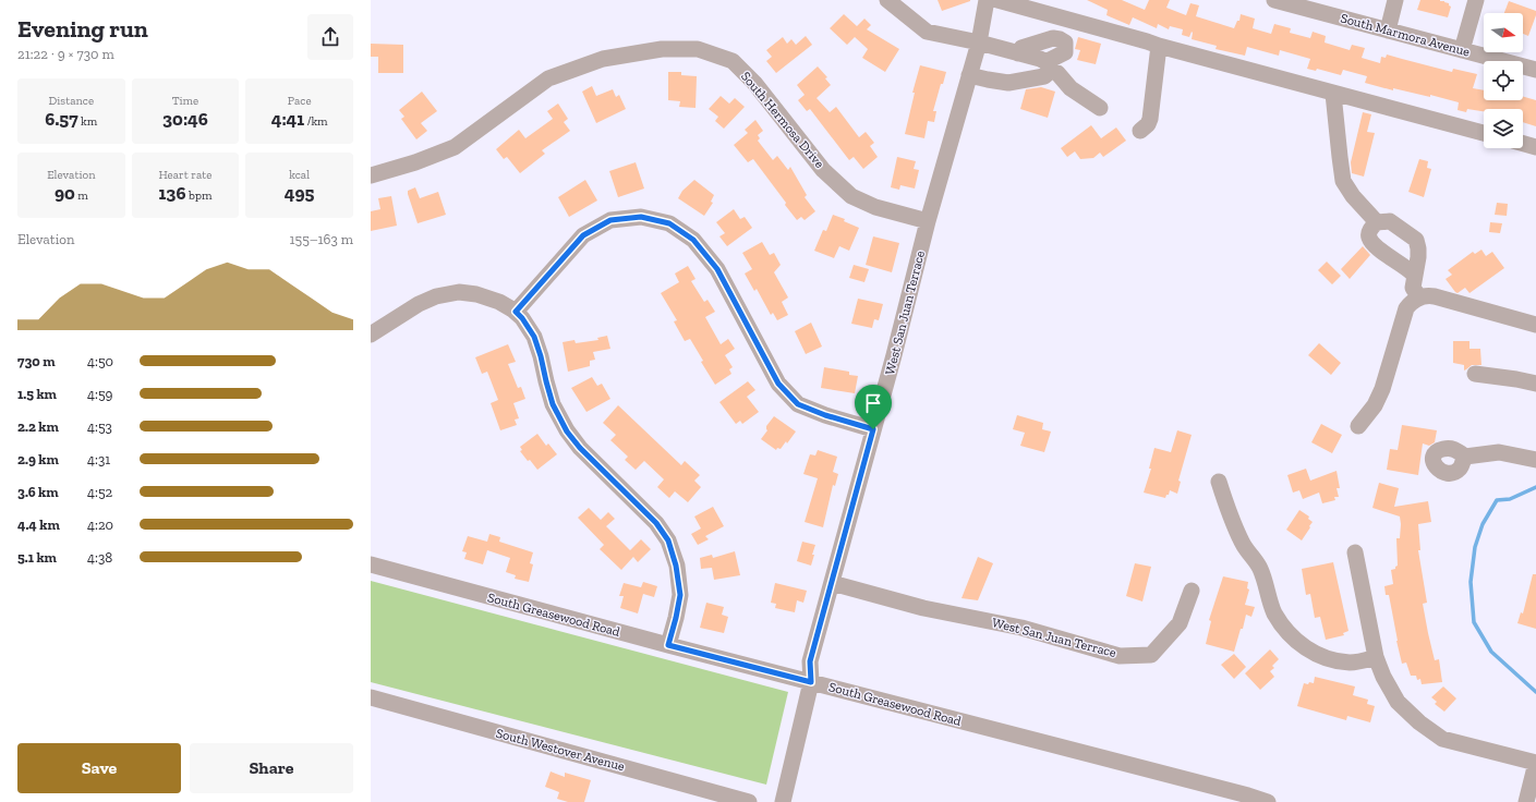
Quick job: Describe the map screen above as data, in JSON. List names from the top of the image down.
{
  "streets": {
    "street": [
      "South Marmora Avenue",
      "South Hermosa Drive",
      "West San Juan Terrace",
      "South Greasewood Road",
      "South Westover Avenue"
    ]
  },
  "crossings": [
    ["South Hermosa Drive", "West San Juan Terrace"],
    ["West San Juan Terrace", "South Greasewood Road"]
  ],
  "north": "right",
  "page": {
    "heading": ["Evening run", "21:22 · 9 × 730 m"],
    "stats": [
      ["Distance", "6.57 km"],
      ["Time", "30:46"],
      ["Pace", "4:41 /km"],
      ["Elevation", "90 m"],
      ["Heart rate", "136 bpm"],
      ["kcal", "495"]
    ],
    "chart": ["Elevation", "155–163 m"],
    "list": [
      {
        "name": "730 m",
        "note": "4:50"
      },
      {
        "name": "1.5 km",
        "note": "4:59"
      },
      {
        "name": "2.2 km",
        "note": "4:53"
      },
      {
        "name": "2.9 km",
        "note": "4:31"
      },
      {
        "name": "3.6 km",
        "note": "4:52"
      },
      {
        "name": "4.4 km",
        "note": "4:20"
      },
      {
        "name": "5.1 km",
        "note": "4:38"
      }
    ],
    "buttons": ["Save", "Share"]
  }
}
